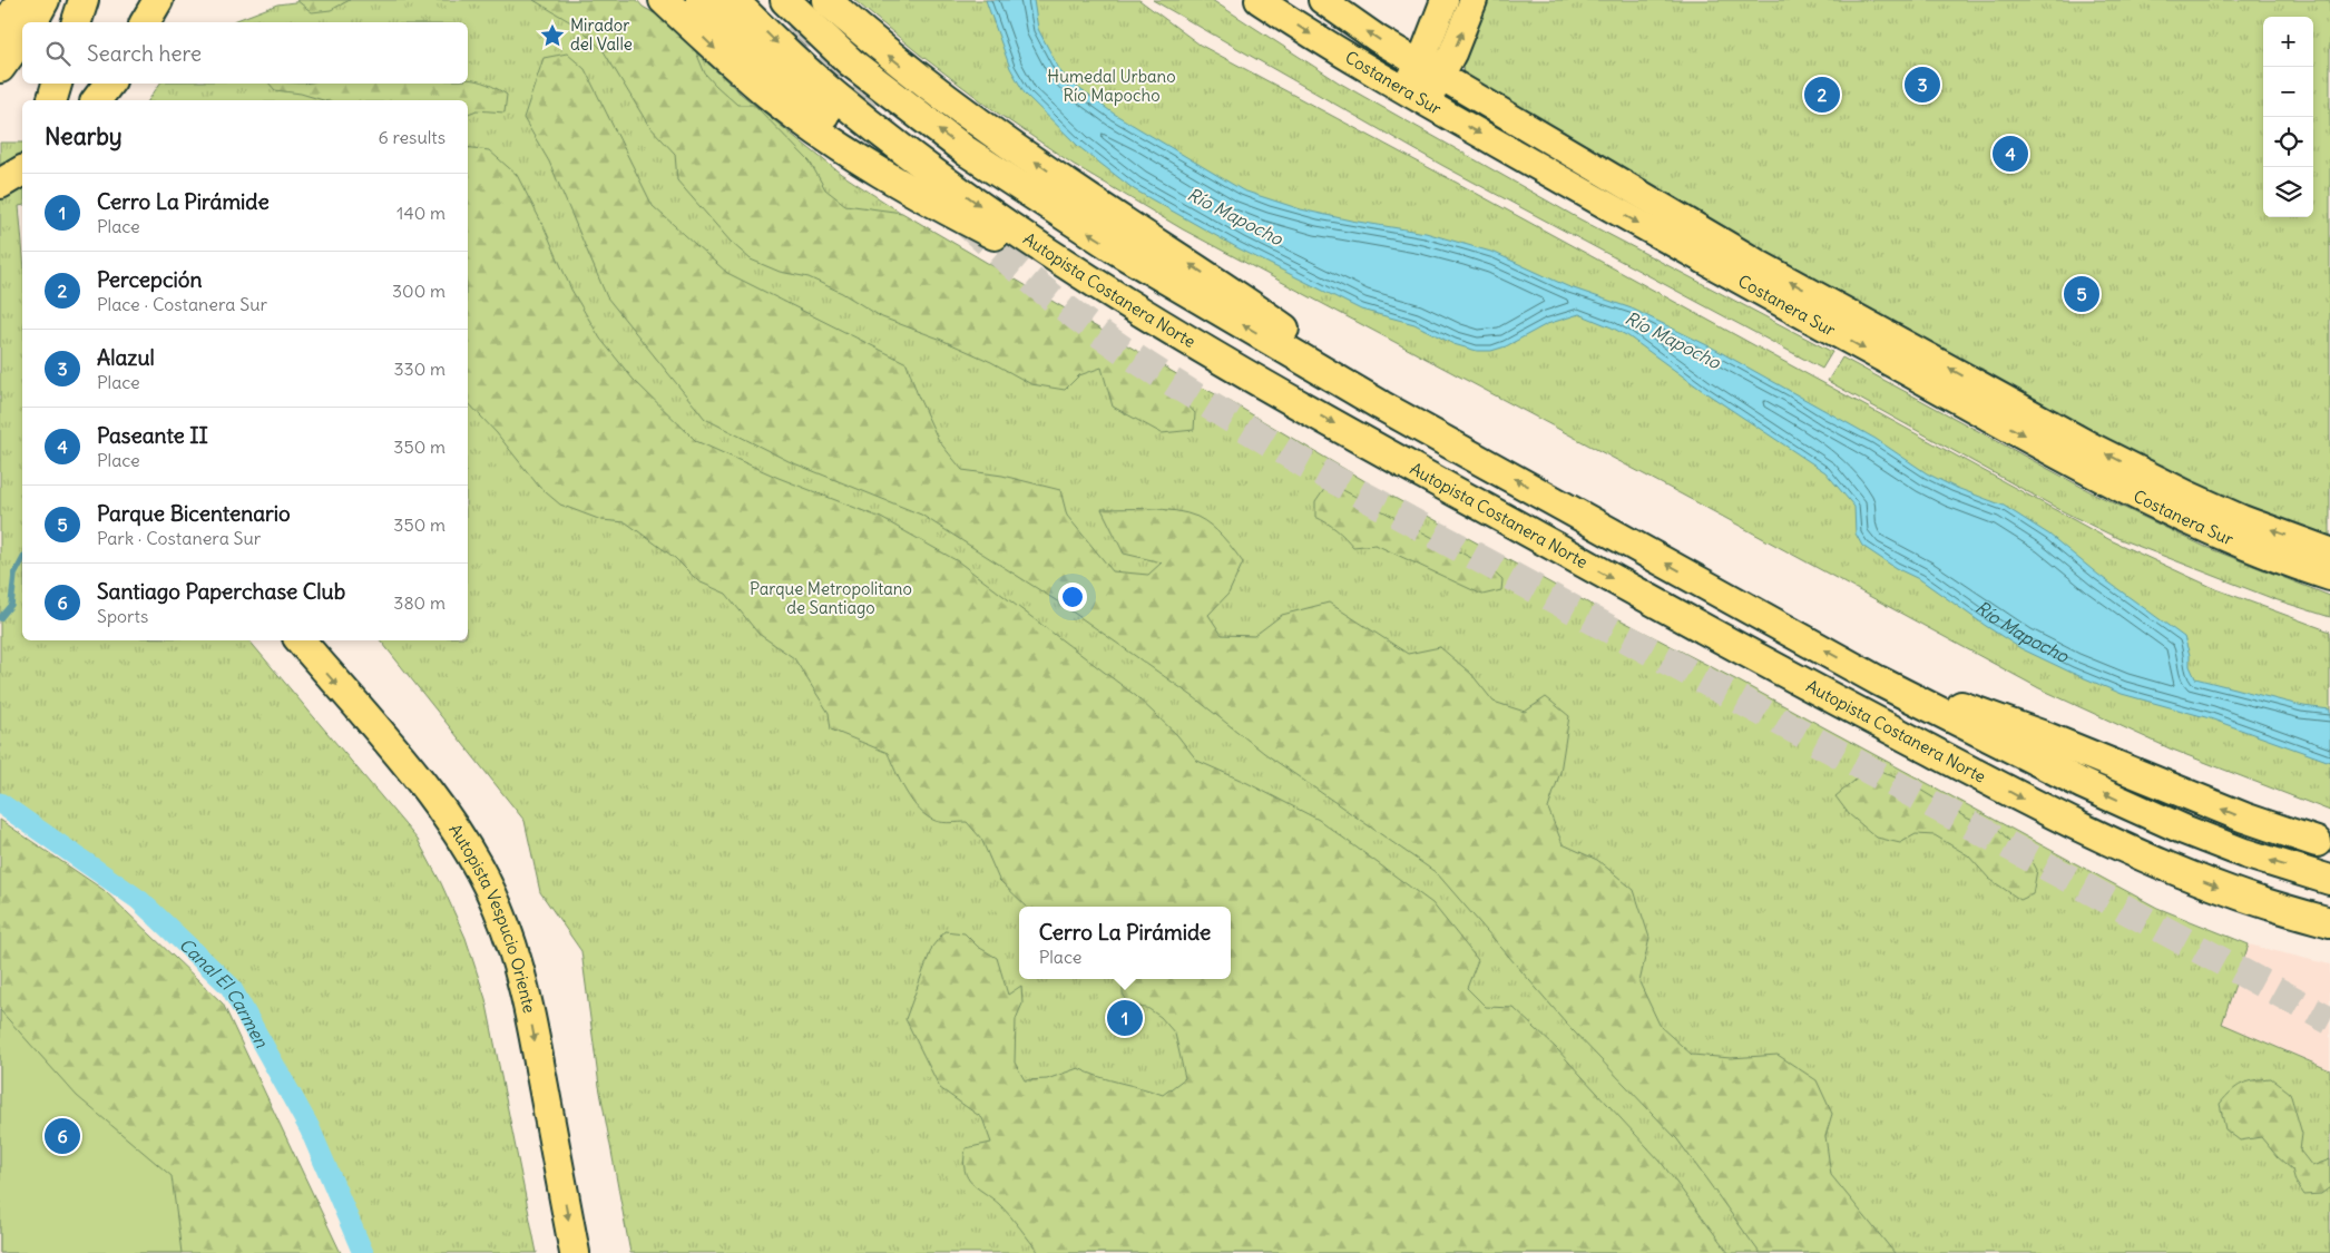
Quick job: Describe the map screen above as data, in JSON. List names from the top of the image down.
{
  "streets": {
    "highway": ["Autopista Costanera Norte", "Autopista Vespucio Oriente"],
    "main road": ["Costanera Sur"]
  },
  "one_way": ["Autopista Vespucio Oriente"],
  "water": ["Río Mapocho", "Canal El Carmen"],
  "parks": ["Humedal Urbano Río Mapocho", "Parque Metropolitano de Santiago"],
  "places": {
    "place": ["Mirador del Valle"]
  },
  "page": {
    "map_buttons": ["+", "−"],
    "search": "Search here",
    "pins": [
      "3",
      "2",
      "4",
      "5",
      "1",
      "6"
    ],
    "heading": ["Nearby", "6 results"],
    "list": [
      {
        "mark": "1",
        "name": "Cerro La Pirámide",
        "note": "Place",
        "value": "140 m"
      },
      {
        "mark": "2",
        "name": "Percepción",
        "note": "Place · Costanera Sur",
        "value": "300 m"
      },
      {
        "mark": "3",
        "name": "Alazul",
        "note": "Place",
        "value": "330 m"
      },
      {
        "mark": "4",
        "name": "Paseante II",
        "note": "Place",
        "value": "350 m"
      },
      {
        "mark": "5",
        "name": "Parque Bicentenario",
        "note": "Park · Costanera Sur",
        "value": "350 m"
      },
      {
        "mark": "6",
        "name": "Santiago Paperchase Club",
        "note": "Sports",
        "value": "380 m"
      }
    ],
    "popup": ["Cerro La Pirámide", "Place"]
  }
}
